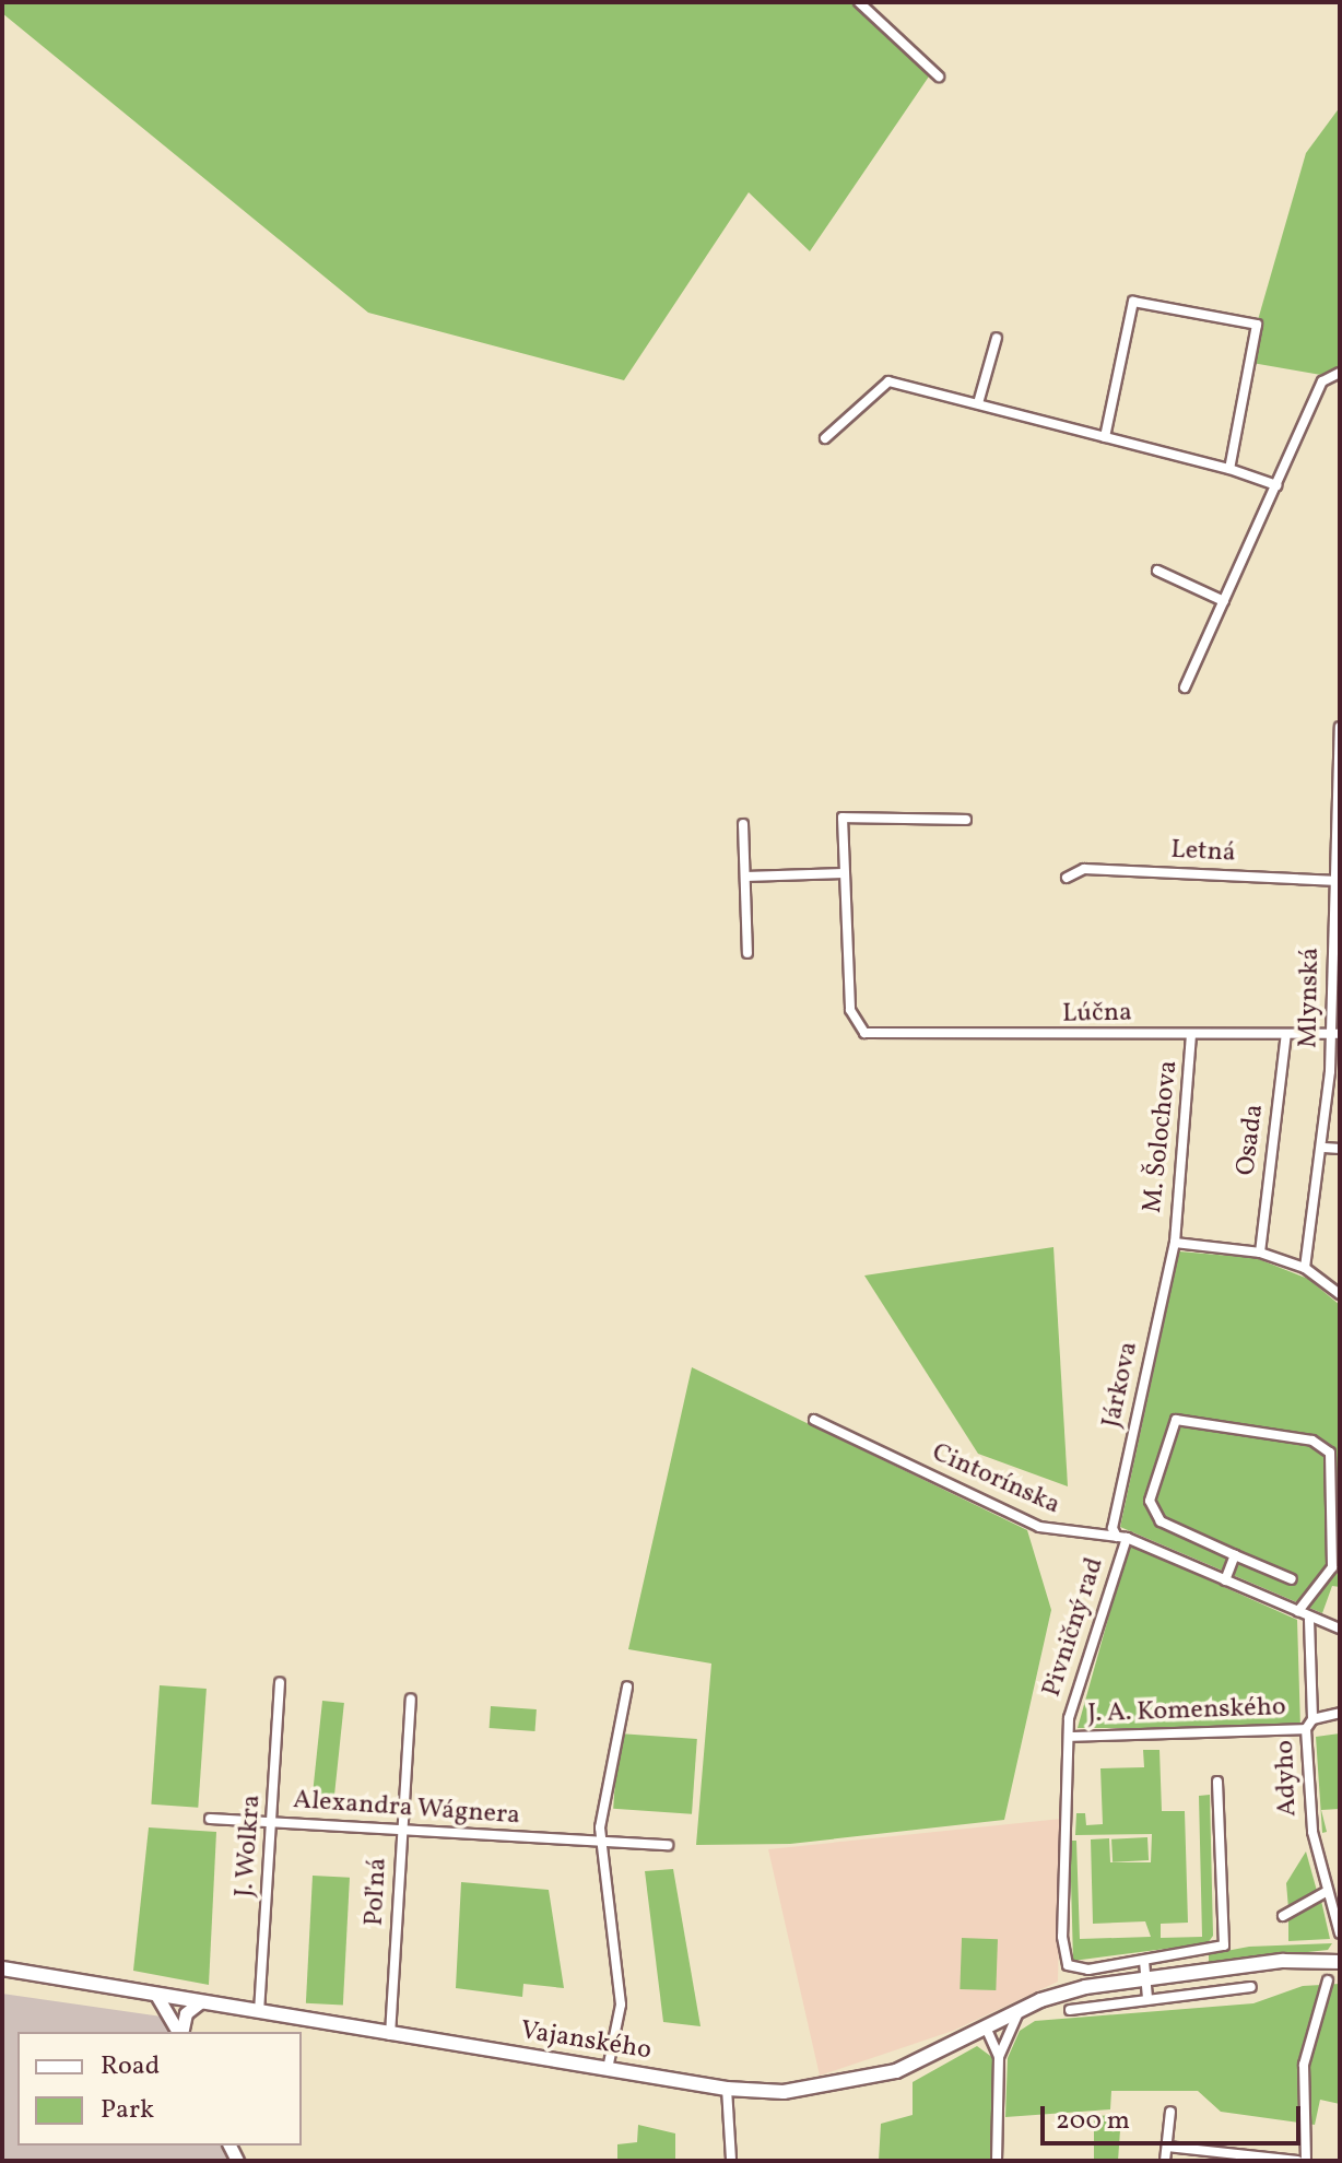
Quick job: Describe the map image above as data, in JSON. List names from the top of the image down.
{
  "streets": {
    "main road": ["Vajanského"],
    "street": [
      "Letná",
      "Mlynská",
      "Lúčna",
      "M. Šolochova",
      "Osada",
      "Járkova",
      "Cintorínska",
      "Pivničný rad",
      "J. A. Komenského",
      "Adyho",
      "Alexandra Wágnera",
      "J. Wolkra",
      "Poľná"
    ]
  },
  "crossings": [
    ["Letná", "Mlynská"],
    ["Mlynská", "Lúčna"],
    ["Lúčna", "M. Šolochova"],
    ["Lúčna", "Osada"],
    ["M. Šolochova", "Járkova"],
    ["Járkova", "Cintorínska"],
    ["Járkova", "Pivničný rad"],
    ["Cintorínska", "Pivničný rad"],
    ["Cintorínska", "Adyho"],
    ["Pivničný rad", "J. A. Komenského"],
    ["J. A. Komenského", "Adyho"],
    ["Alexandra Wágnera", "J. Wolkra"],
    ["Alexandra Wágnera", "Poľná"],
    ["J. Wolkra", "Vajanského"],
    ["Poľná", "Vajanského"]
  ],
  "legend": ["Road", "Park"],
  "scale_bar": "200 m"
}
